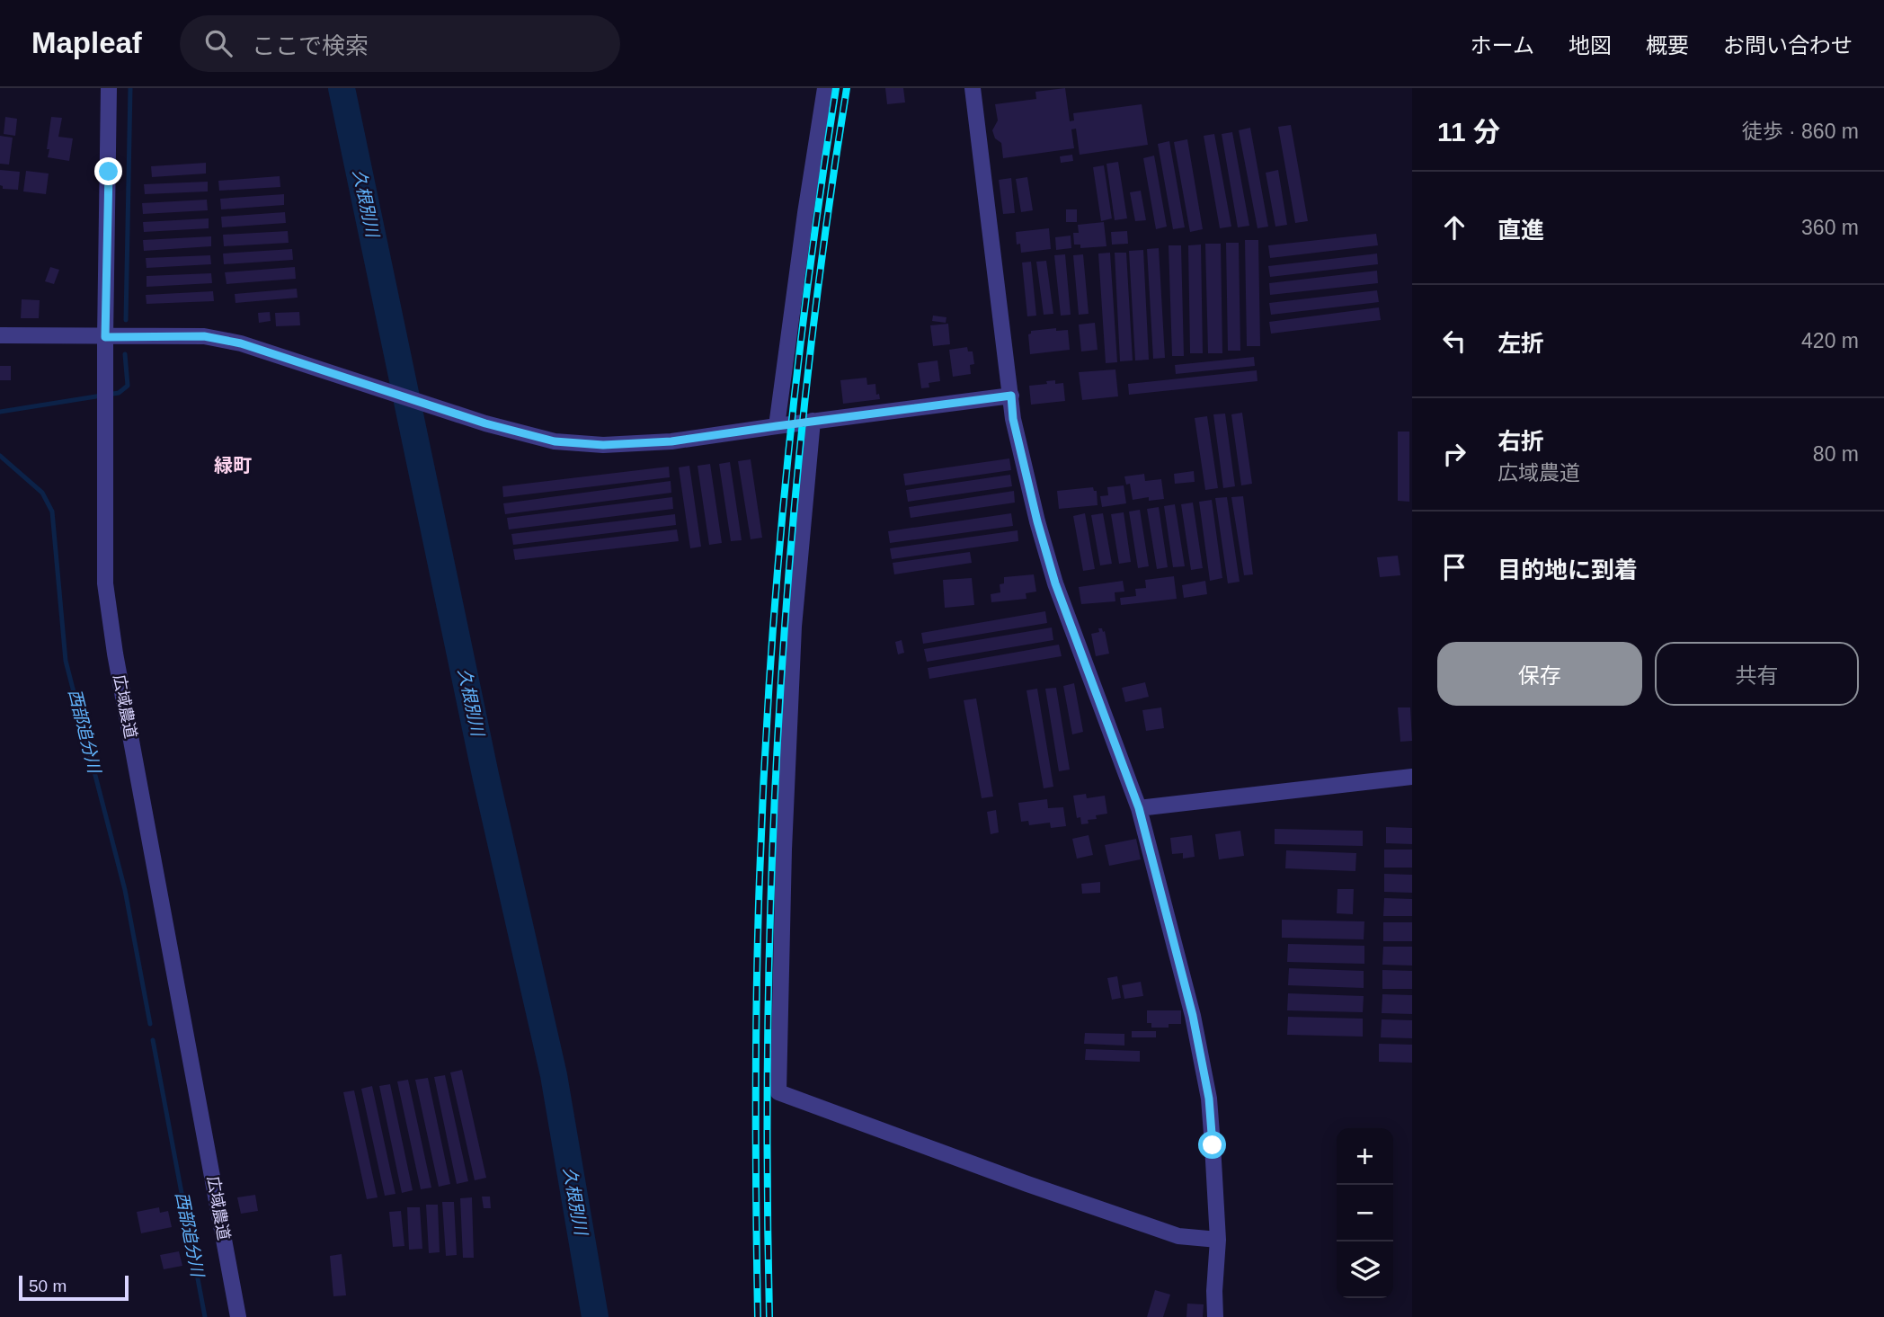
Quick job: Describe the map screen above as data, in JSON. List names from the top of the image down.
{
  "streets": {
    "street": ["広域農道"]
  },
  "districts": ["緑町"],
  "water": ["久根別川", "西部追分川"],
  "scale_bar": "50 m",
  "page": {
    "header": "Mapleaf",
    "search": "ここで検索",
    "nav": [
      "ホーム",
      "地図",
      "概要",
      "お問い合わせ"
    ],
    "heading": ["11 分", "徒歩 · 860 m"],
    "list": [
      ["直進", "360 m"],
      ["左折", "420 m"],
      ["右折", "広域農道", "80 m"],
      "目的地に到着"
    ],
    "buttons": ["保存", "共有"],
    "map_buttons": ["+", "−"],
    "scale": "50 m"
  }
}
